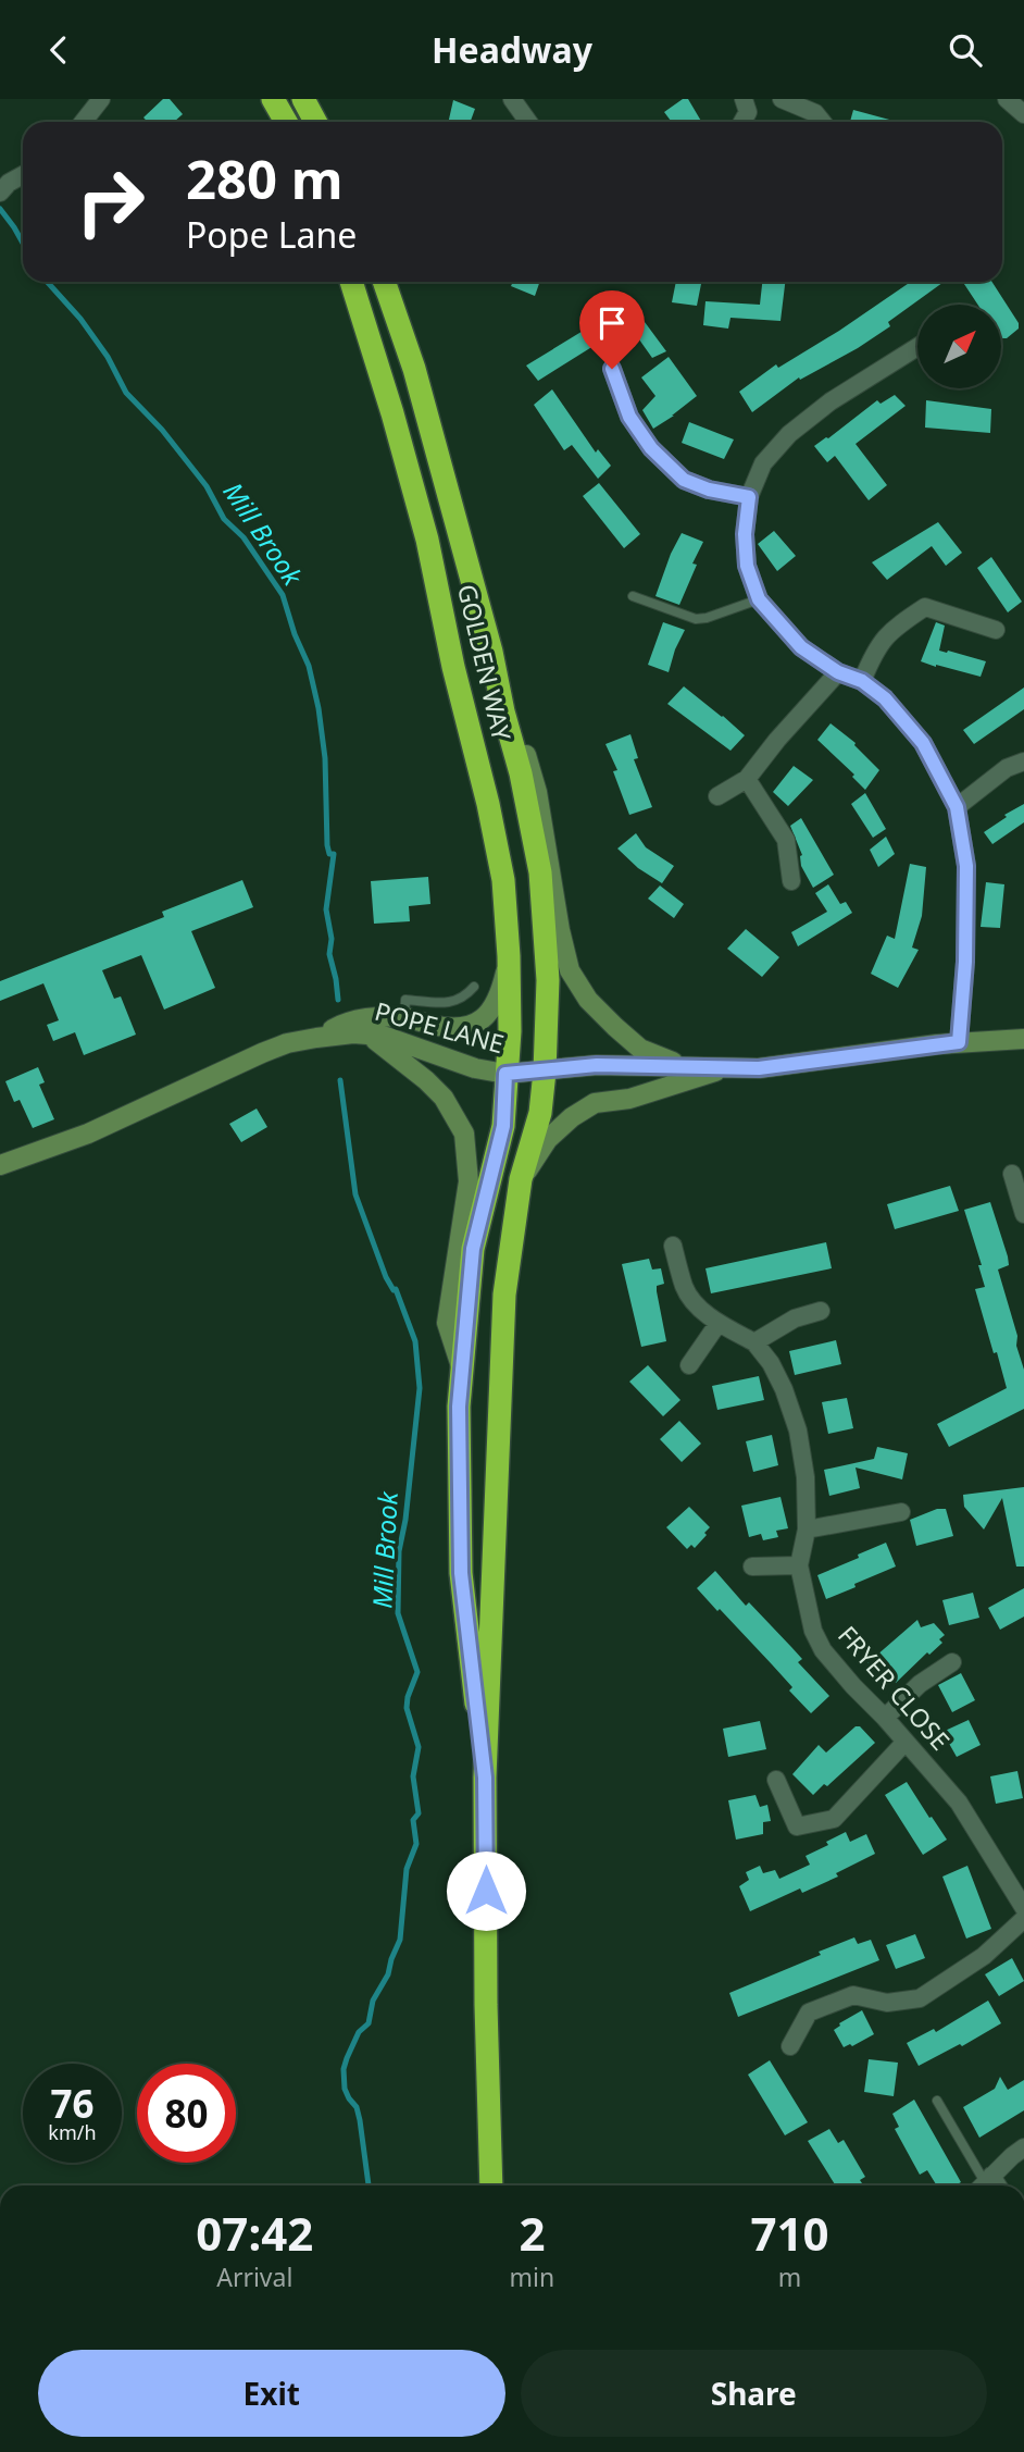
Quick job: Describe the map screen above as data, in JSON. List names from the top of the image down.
{
  "streets": {
    "highway": ["GOLDEN WAY"],
    "street": ["POPE LANE", "FRYER CLOSE"]
  },
  "crossings": [
    ["GOLDEN WAY", "POPE LANE"]
  ],
  "water": ["Mill Brook"],
  "north": "top right",
  "page": {
    "header": "Headway",
    "turn": ["280 m", "Pope Lane"],
    "speed": "76 km/h",
    "limit": "80",
    "eta": [
      "07:42",
      "Arrival",
      "2",
      "min",
      "710",
      "m"
    ],
    "buttons": ["Exit", "Share"]
  }
}
